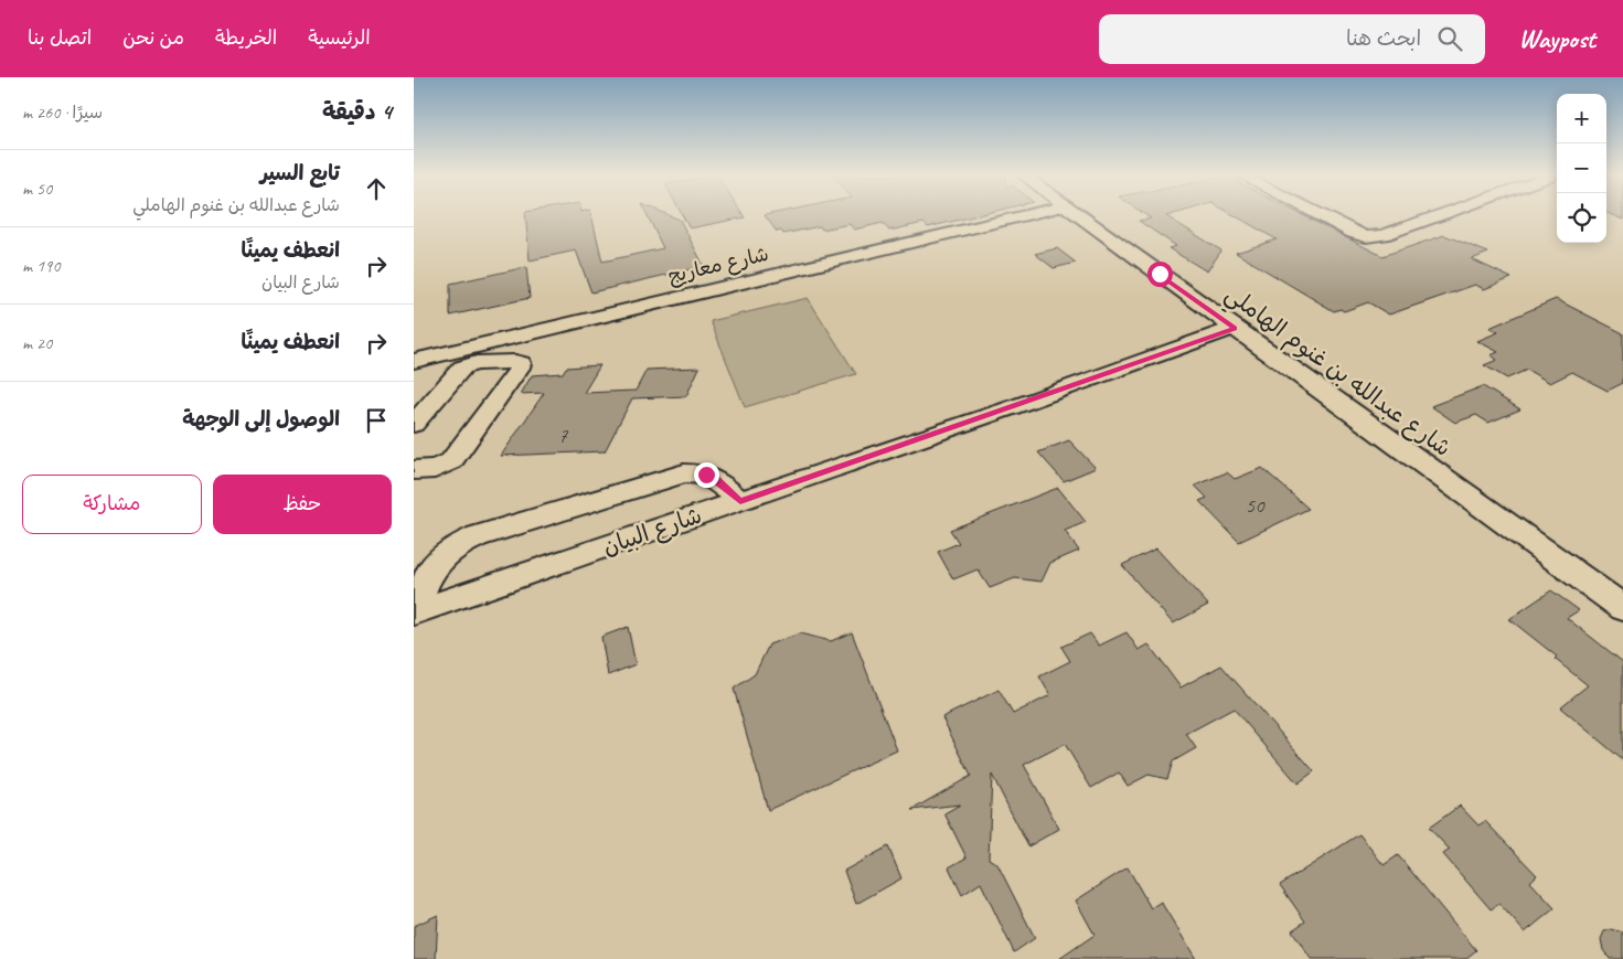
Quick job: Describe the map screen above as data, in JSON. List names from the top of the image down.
{
  "streets": {
    "street": ["شارع معاريج", "شارع عبدالله بن غنوم الهاملي", "شارع البيان"]
  },
  "crossings": [
    ["شارع عبدالله بن غنوم الهاملي", "شارع البيان"]
  ],
  "house_numbers": ["7", "50"],
  "page": {
    "header": "Waypost",
    "search": "ابحث هنا",
    "nav": [
      "الرئيسية",
      "الخريطة",
      "من نحن",
      "اتصل بنا"
    ],
    "heading": ["4 دقيقة", "سيرًا · 260 m"],
    "map_buttons": ["+", "−"],
    "list": [
      ["تابع السير", "شارع عبدالله بن غنوم الهاملي", "50 m"],
      ["انعطف يمينًا", "شارع البيان", "190 m"],
      ["انعطف يمينًا", "20 m"],
      "الوصول إلى الوجهة"
    ],
    "buttons": ["حفظ", "مشاركة"]
  }
}
